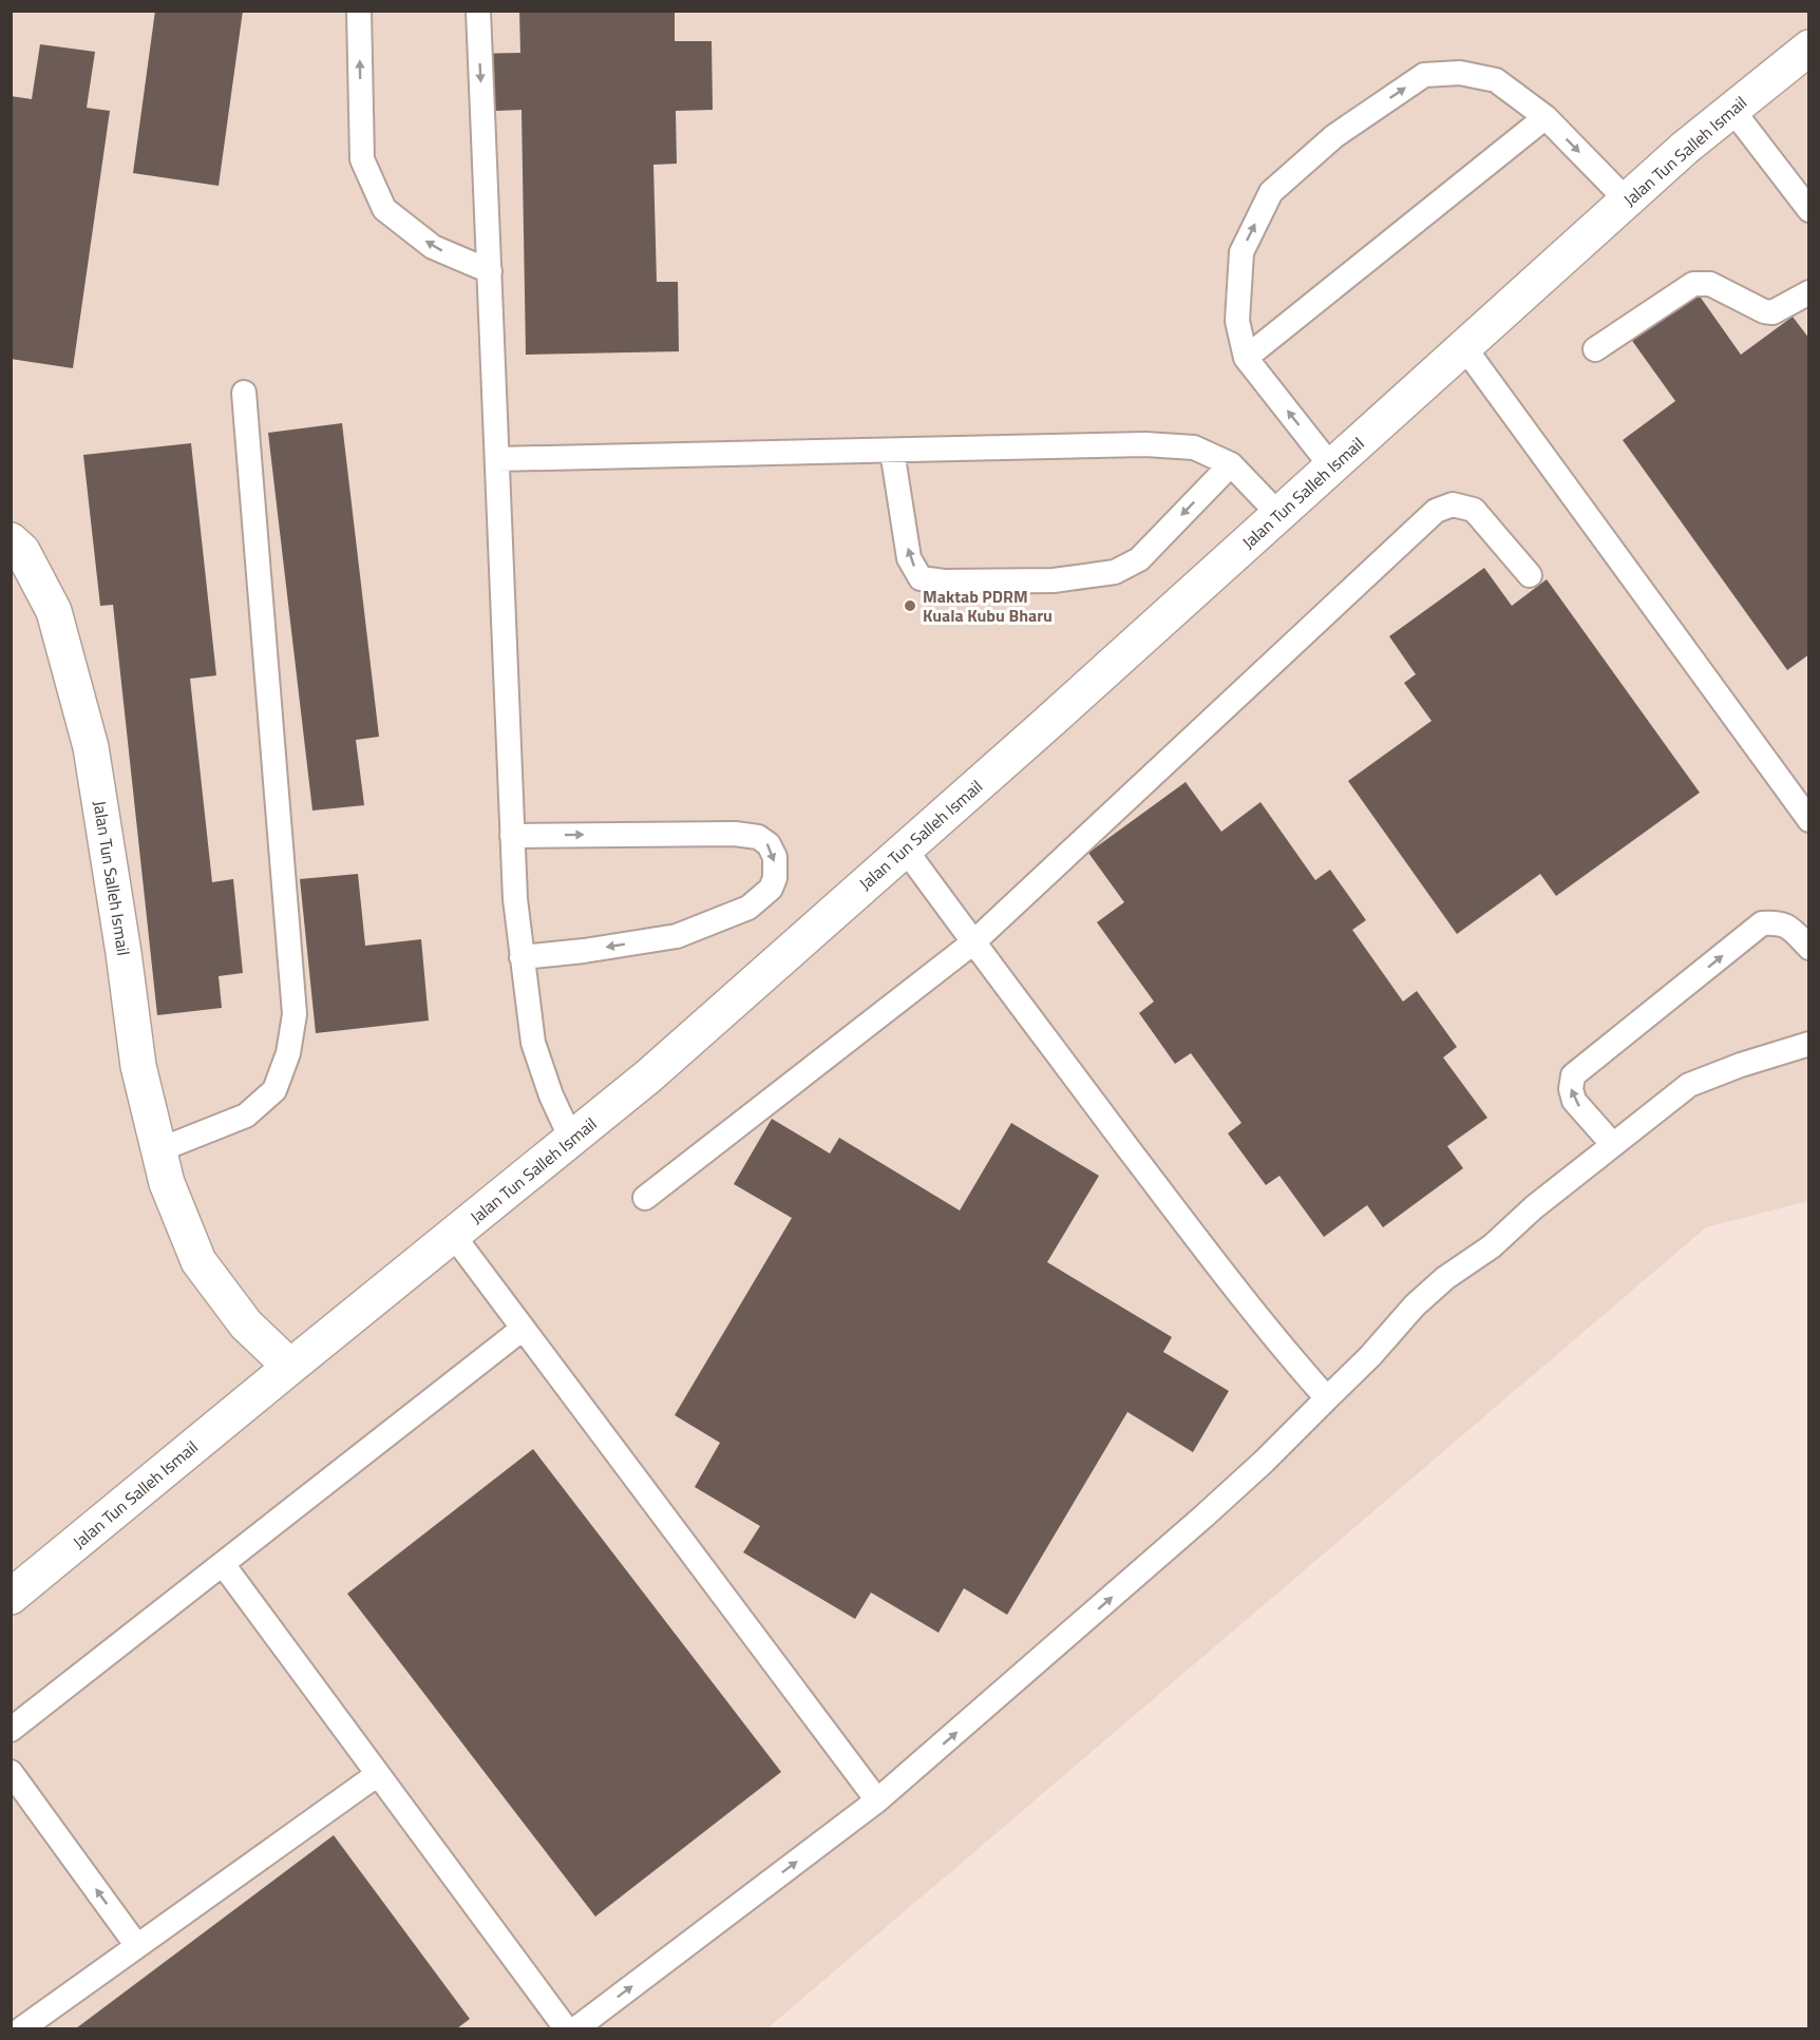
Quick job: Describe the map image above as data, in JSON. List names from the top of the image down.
{
  "streets": {
    "street": ["Jalan Tun Salleh Ismail"]
  },
  "places": ["Maktab PDRM Kuala Kubu Bharu"]
}
